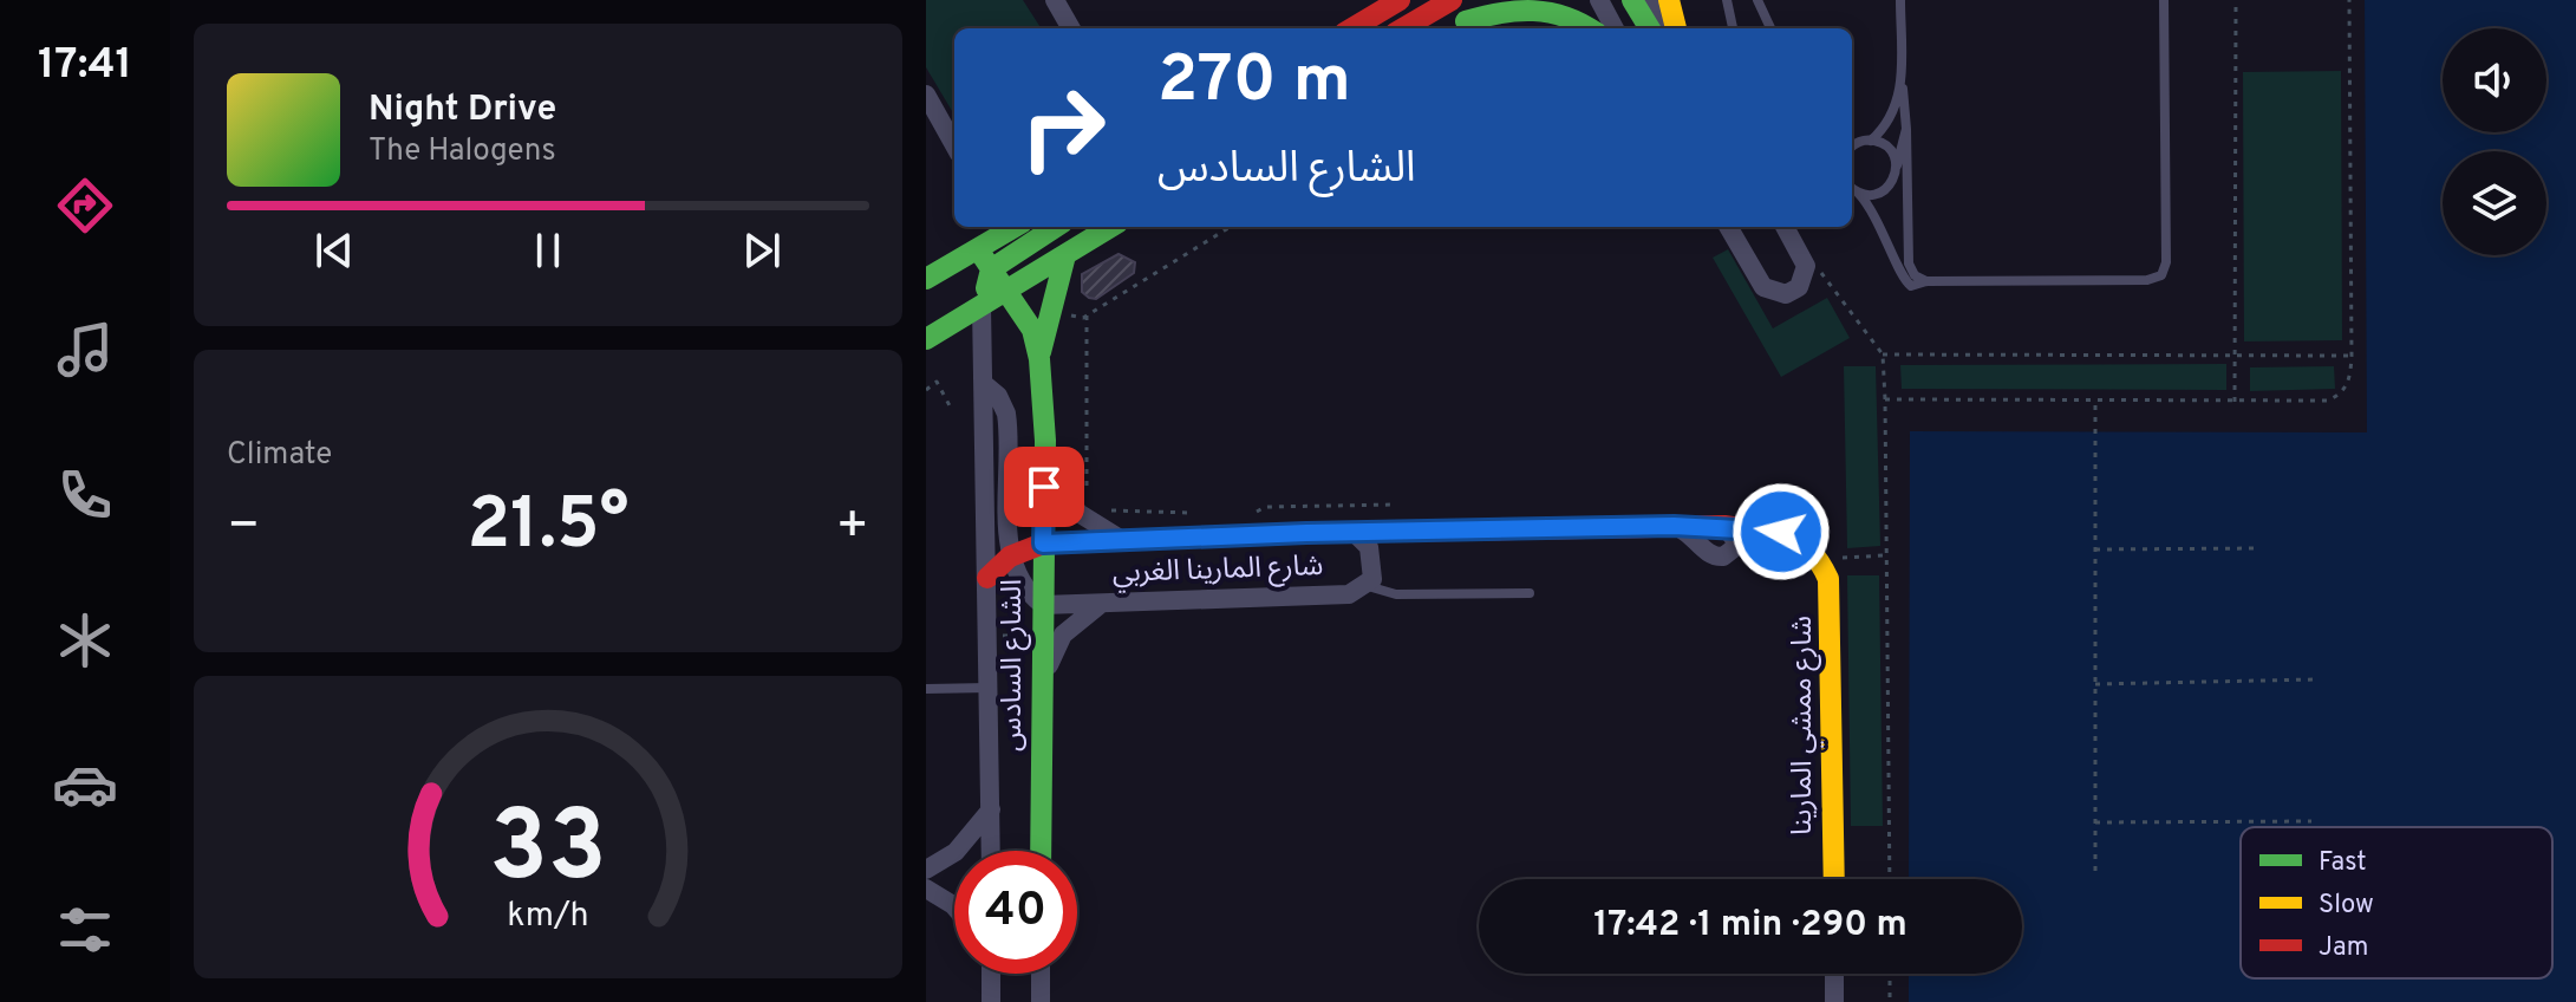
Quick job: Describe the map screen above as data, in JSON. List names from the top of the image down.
{
  "streets": {
    "street": ["شارع المارينا الغربي", "الشارع السادس", "شارع ممشي المارينا"]
  },
  "crossings": [
    ["شارع المارينا الغربي", "الشارع السادس"],
    ["شارع المارينا الغربي", "شارع ممشي المارينا"]
  ],
  "legend": ["Fast", "Slow", "Jam"],
  "page": {
    "tabs": "17:41",
    "turn": ["270 m", "الشارع السادس"],
    "song": ["Night Drive", "The Halogens"],
    "tile": "Climate",
    "heat": ["−", "21.5°", "+"],
    "limit": "40",
    "trip": "17:42 · 1 min · 290 m",
    "gauge": ["33", "km/h"]
  }
}
